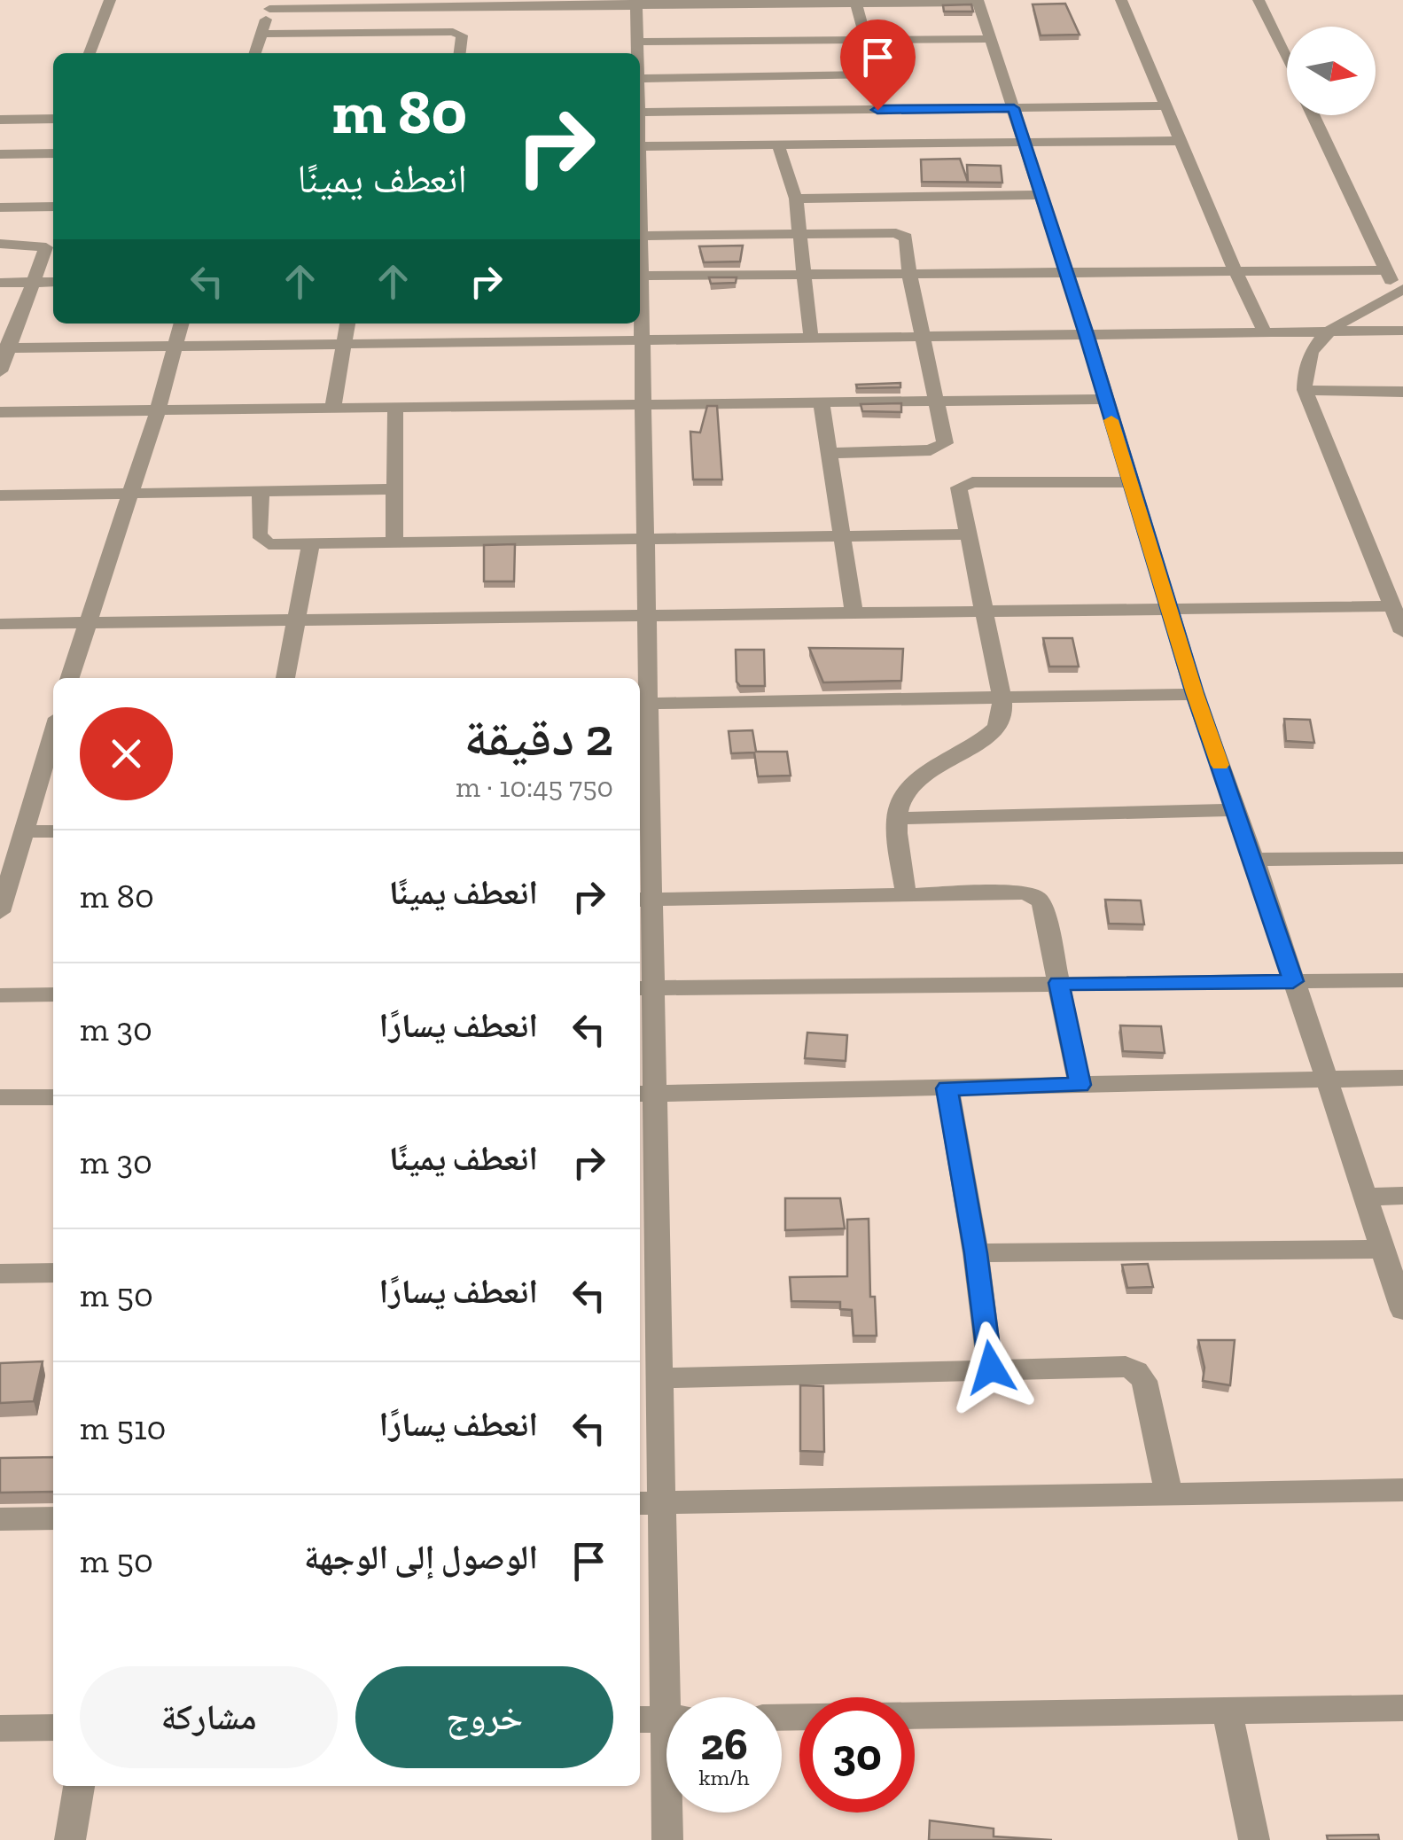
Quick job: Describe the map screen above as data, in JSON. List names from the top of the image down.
{
  "north": "right",
  "page": {
    "turn": ["80 m", "انعطف يمينًا"],
    "heading": ["2 دقيقة", "750 m · 10:45"],
    "list": [
      {
        "name": "انعطف يمينًا",
        "value": "80 m"
      },
      {
        "name": "انعطف يسارًا",
        "value": "30 m"
      },
      {
        "name": "انعطف يمينًا",
        "value": "30 m"
      },
      {
        "name": "انعطف يسارًا",
        "value": "50 m"
      },
      {
        "name": "انعطف يسارًا",
        "value": "510 m"
      },
      {
        "name": "الوصول إلى الوجهة",
        "value": "50 m"
      }
    ],
    "buttons": ["خروج", "مشاركة"],
    "speed": "26 km/h",
    "limit": "30"
  }
}
